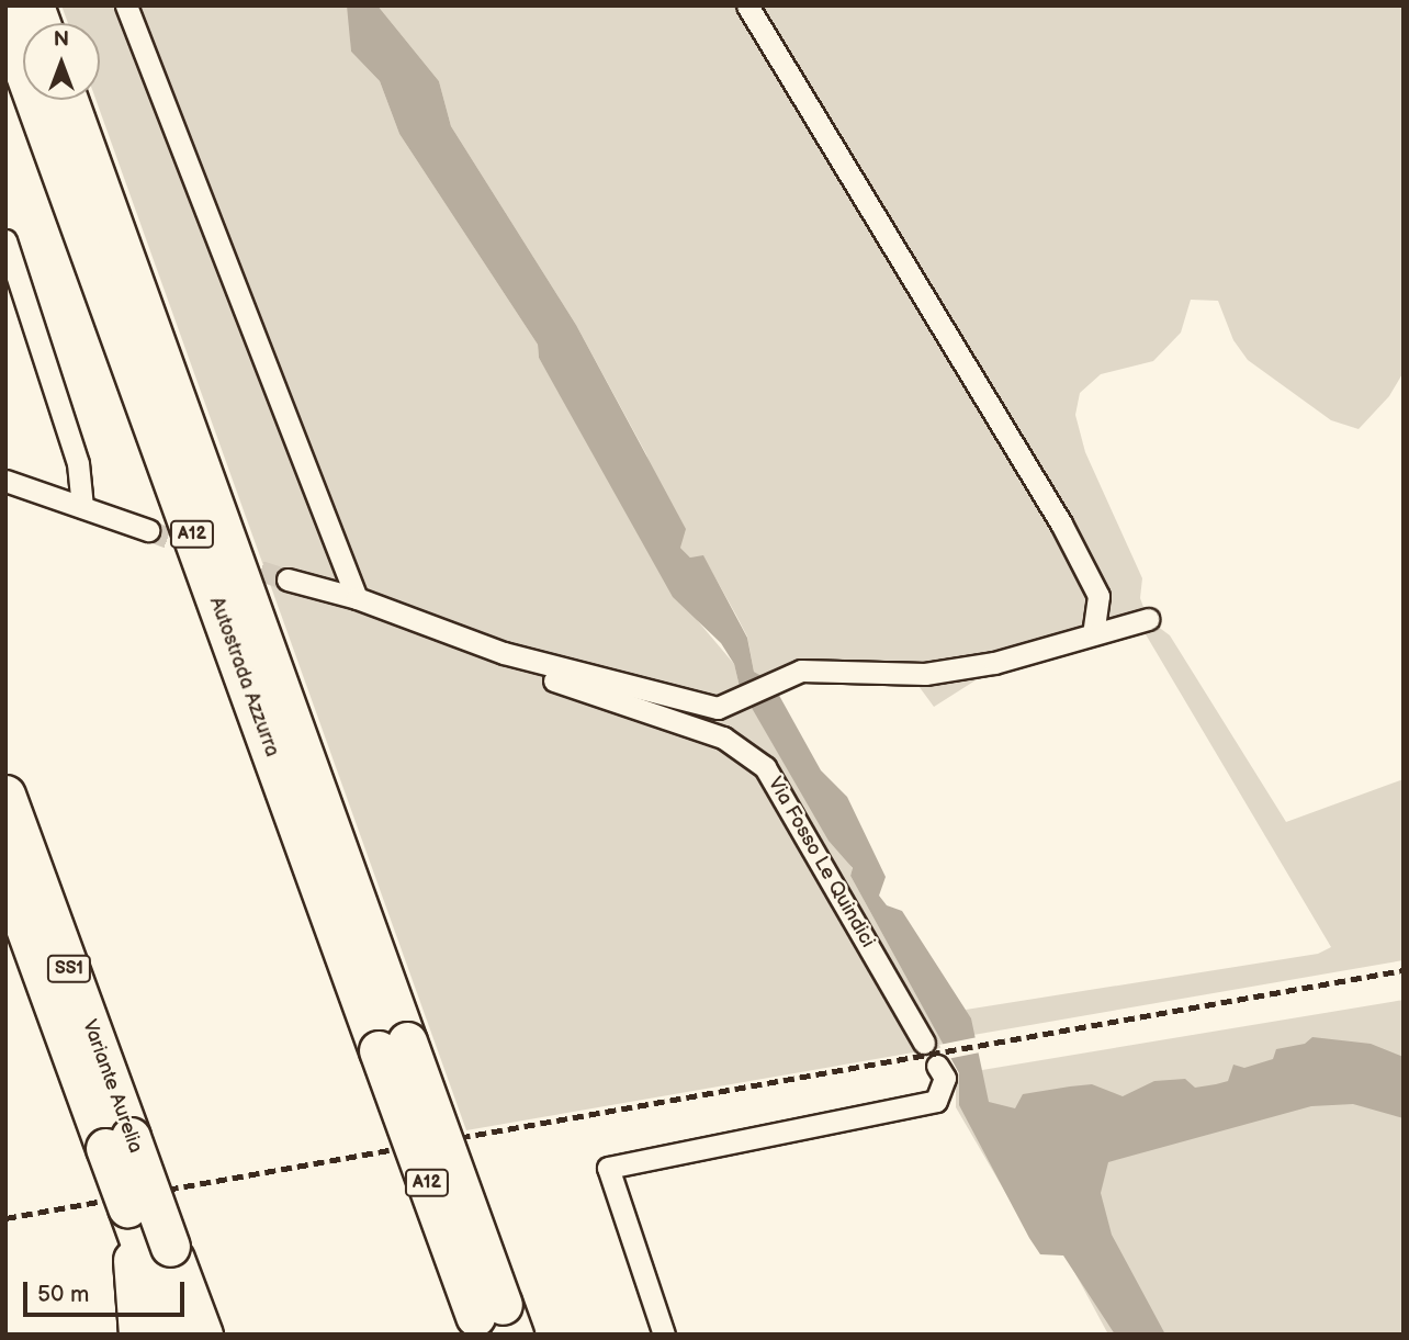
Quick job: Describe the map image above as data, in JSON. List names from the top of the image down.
{
  "streets": {
    "highway": [
      "A12",
      "Autostrada Azzurra",
      "SS1",
      "Variante Aurelia"
    ],
    "street": ["Via Fosso Le Quindici"]
  },
  "scale_bar": "50 m",
  "north": "top"
}
